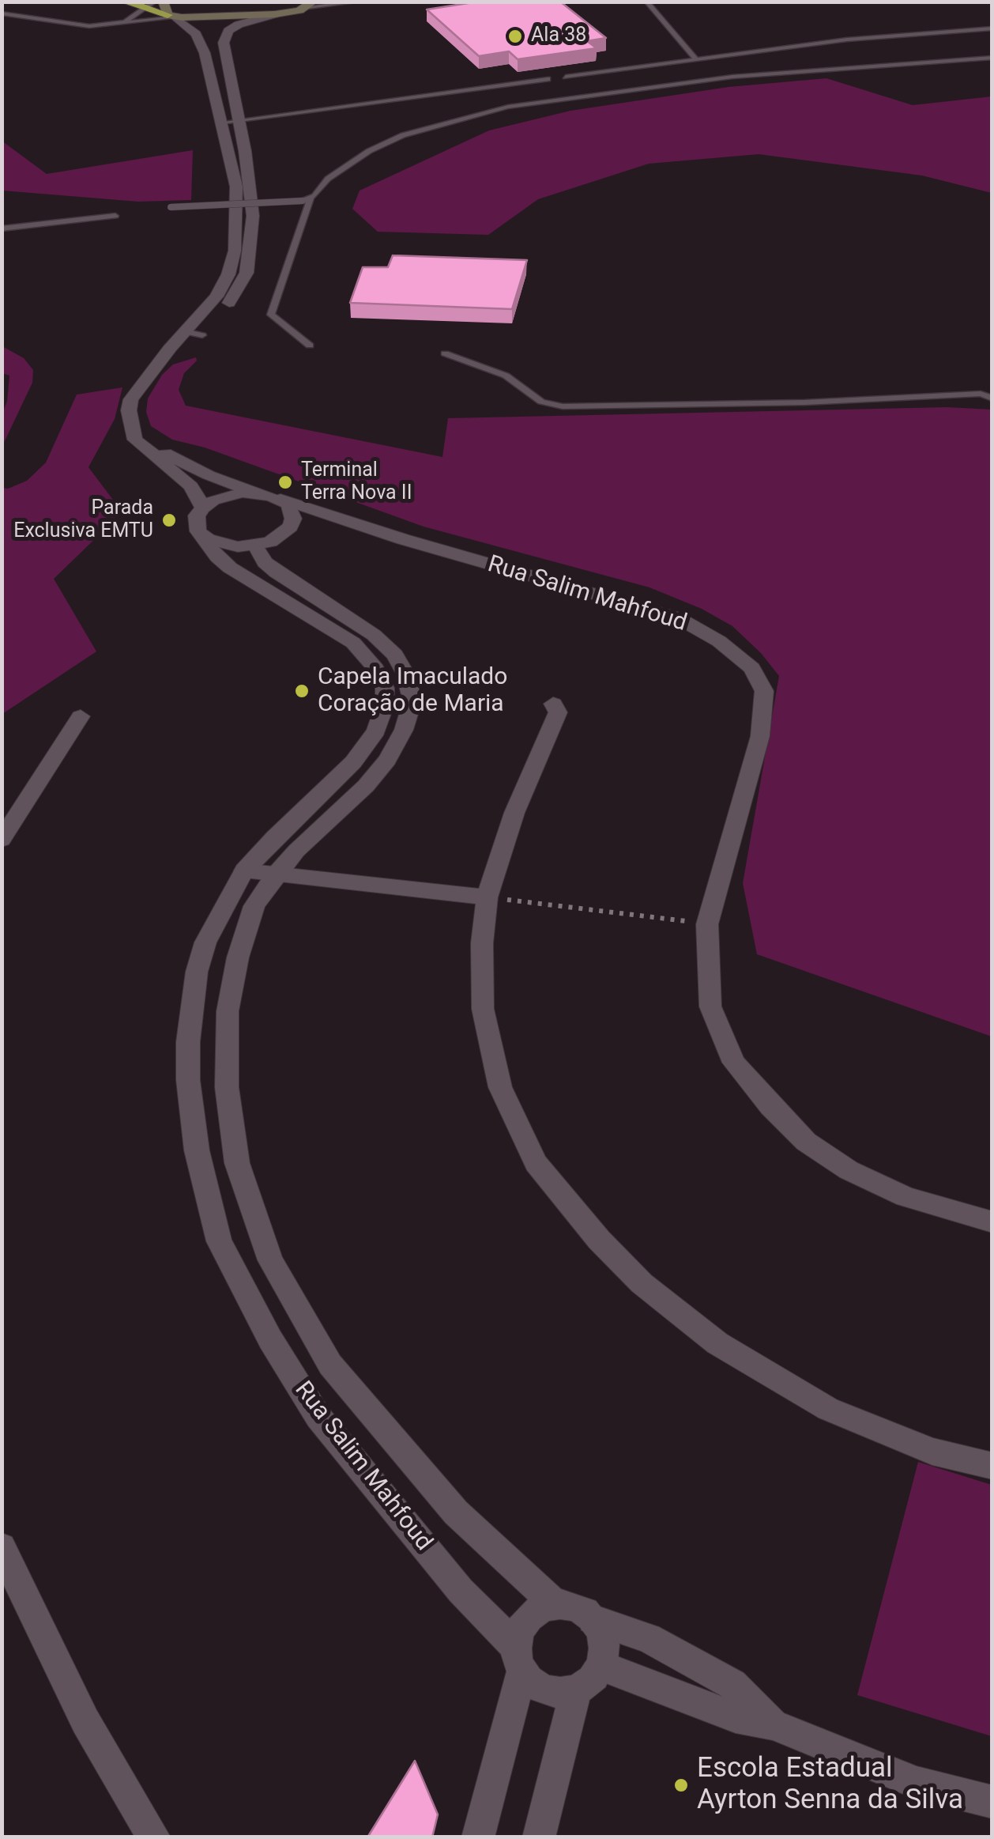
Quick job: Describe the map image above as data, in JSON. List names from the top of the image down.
{
  "streets": {
    "street": ["Rua Salim Mahfoud"]
  },
  "places": [
    "Ala 38",
    "Terminal Terra Nova II",
    "Parada Exclusiva EMTU",
    "Capela Imaculado Coração de Maria",
    "Escola Estadual Ayrton Senna da Silva"
  ]
}
